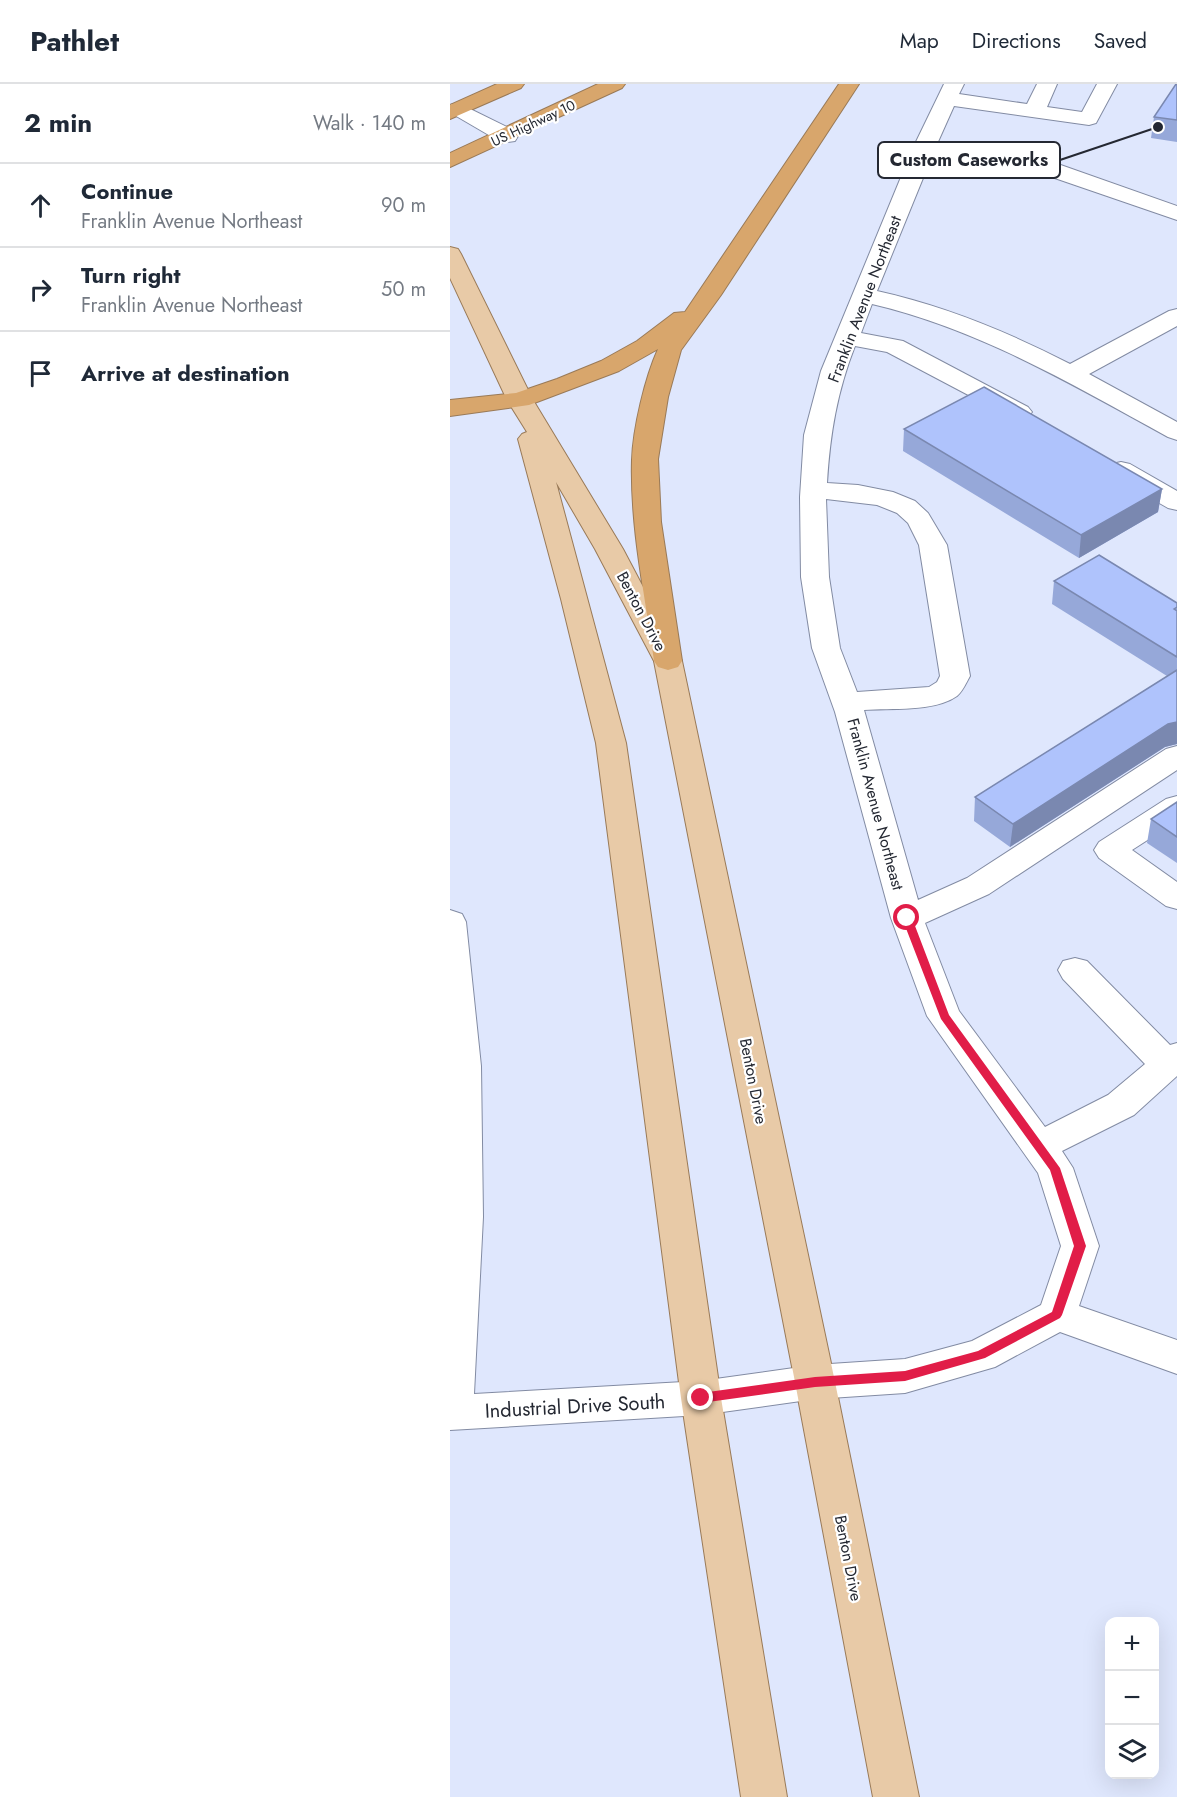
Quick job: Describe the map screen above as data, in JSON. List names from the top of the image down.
{
  "streets": {
    "highway": ["US Highway 10"],
    "main road": ["Benton Drive"],
    "street": ["Franklin Avenue Northeast", "Industrial Drive South"]
  },
  "crossings": [
    ["Benton Drive", "Industrial Drive South"]
  ],
  "places": ["Custom Caseworks"],
  "page": {
    "header": "Pathlet",
    "nav": ["Map", "Directions", "Saved"],
    "heading": ["2 min", "Walk · 140 m"],
    "list": [
      ["Continue", "Franklin Avenue Northeast", "90 m"],
      ["Turn right", "Franklin Avenue Northeast", "50 m"],
      "Arrive at destination"
    ],
    "map_buttons": ["+", "−"]
  }
}
